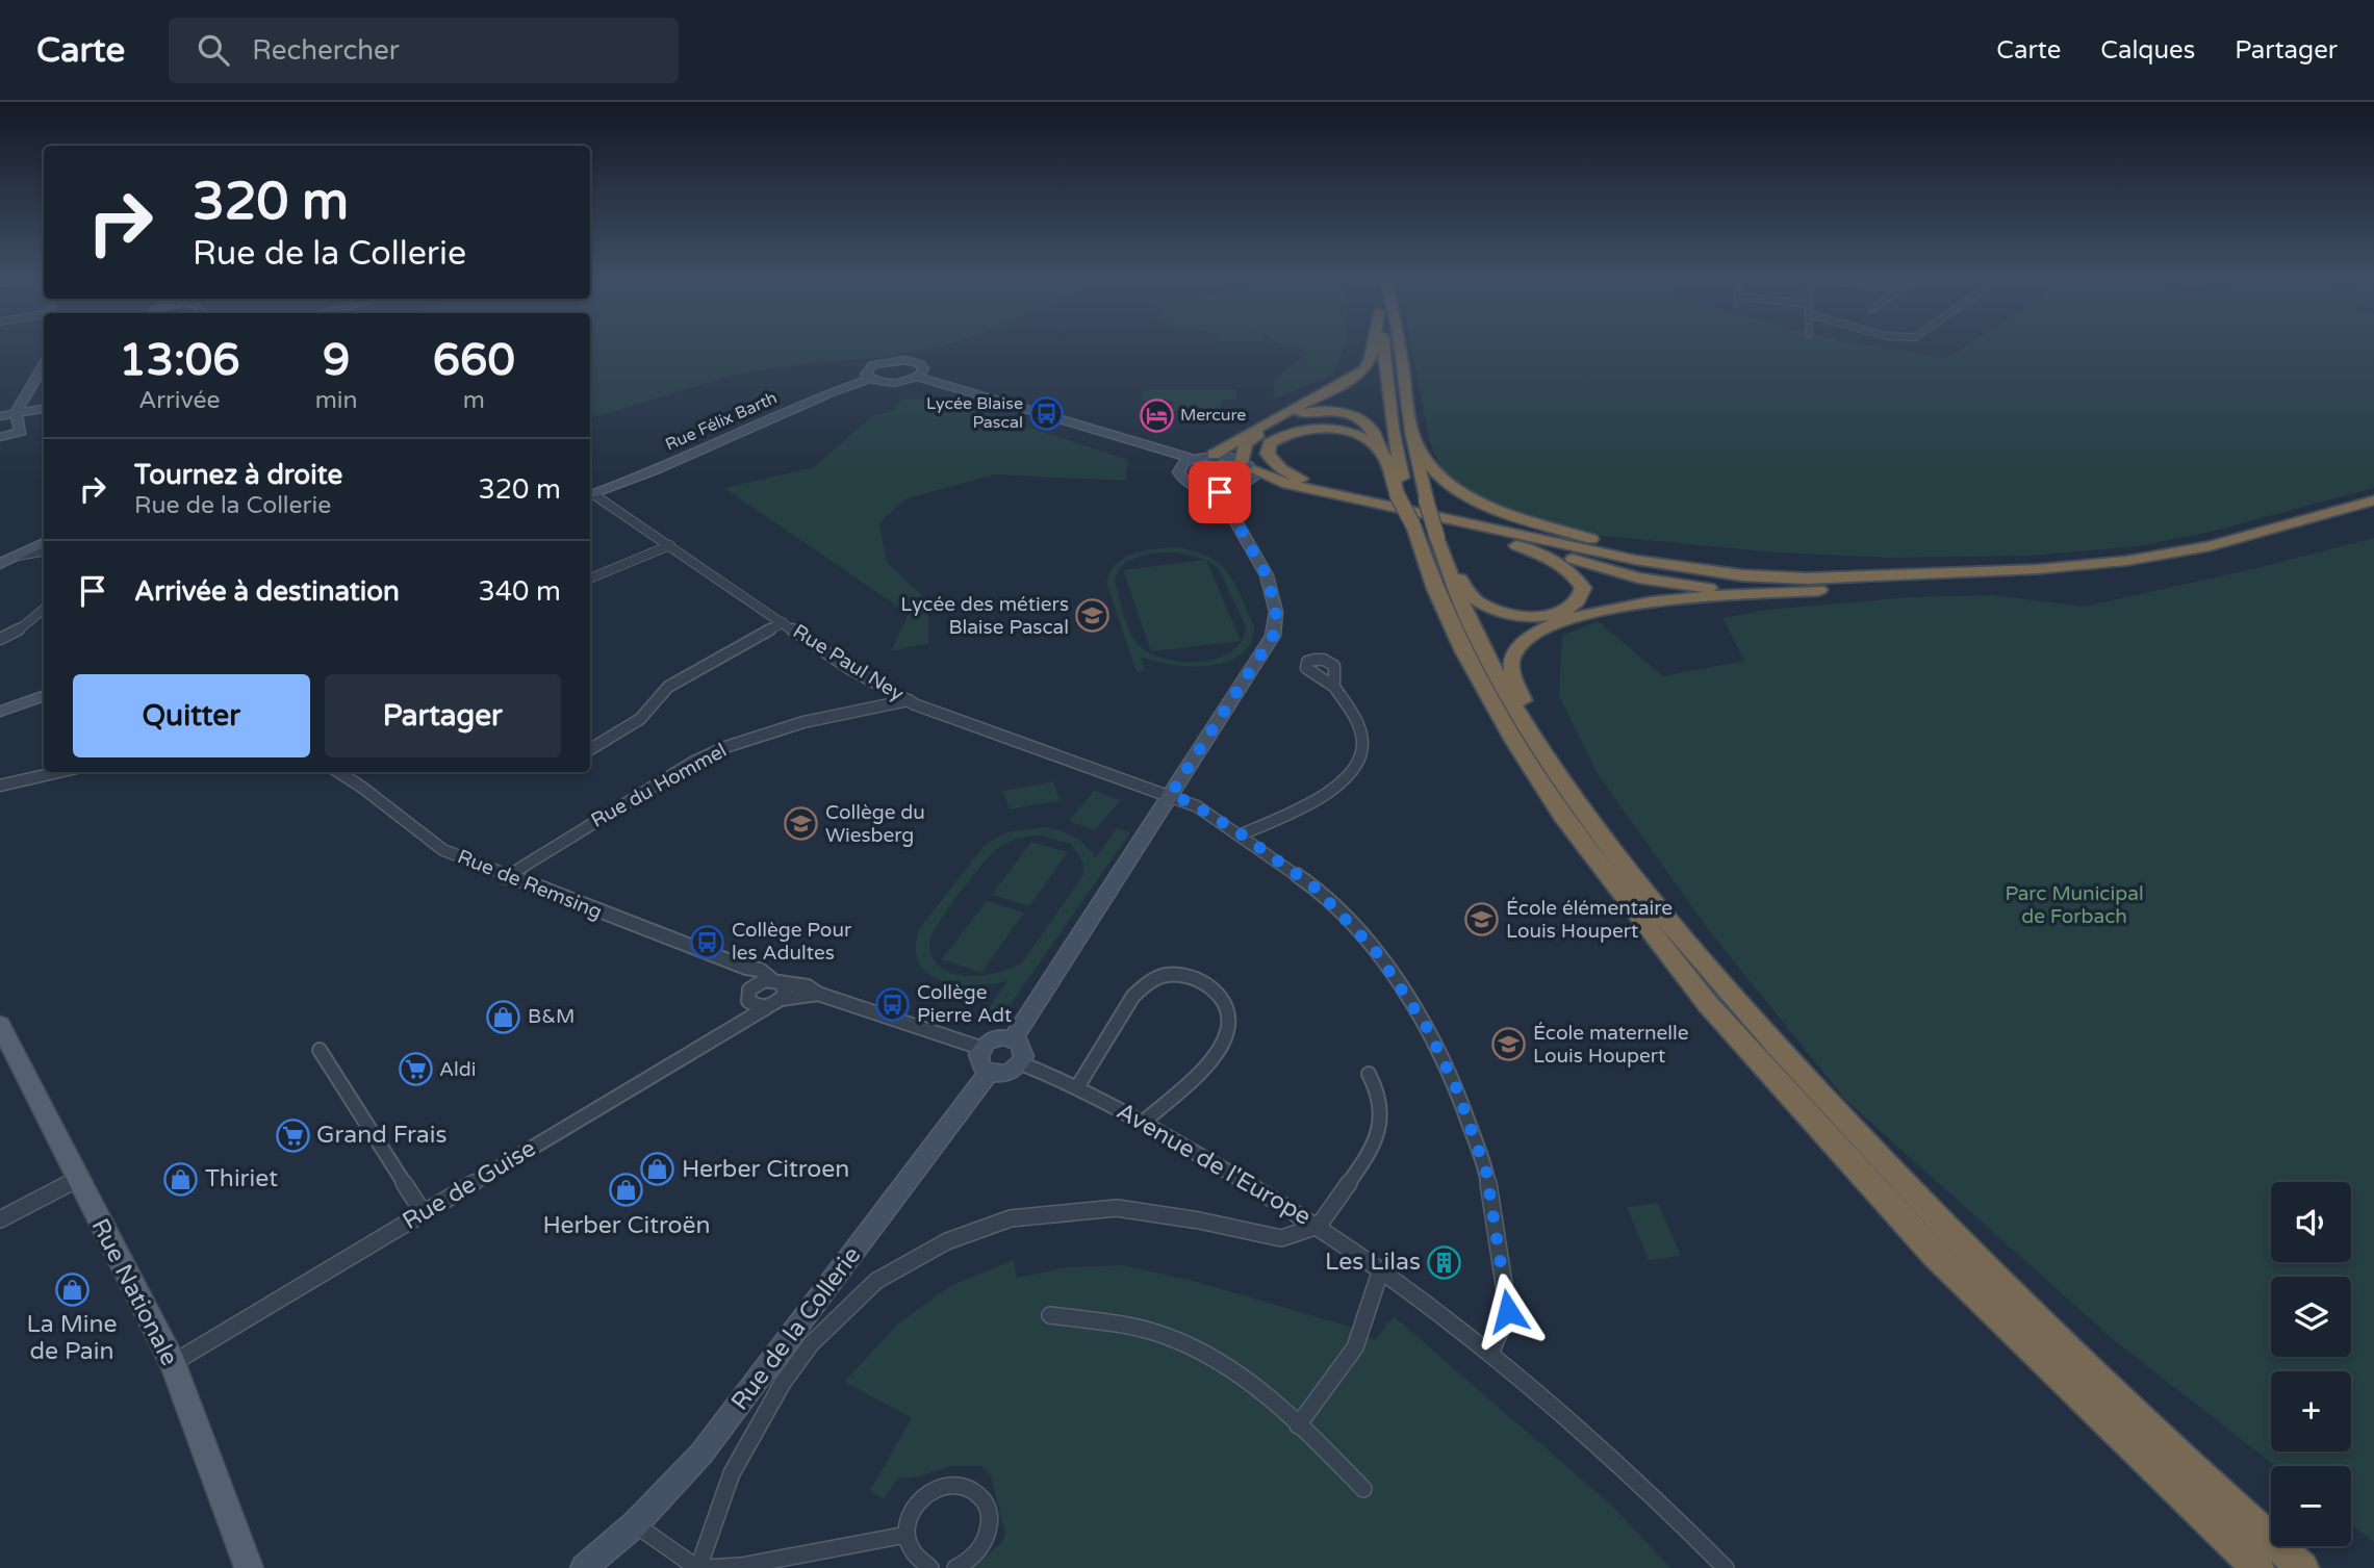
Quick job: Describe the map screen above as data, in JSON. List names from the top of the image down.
{
  "streets": {
    "main road": ["Rue Nationale"],
    "street": [
      "Rue Félix Barth",
      "Rue Paul Ney",
      "Rue du Hommel",
      "Rue de Remsing",
      "Avenue de l'Europe",
      "Rue de Guise",
      "Rue de la Collerie"
    ]
  },
  "crossings": [
    ["Rue Félix Barth", "Rue Paul Ney"],
    ["Rue Paul Ney", "Rue du Hommel"],
    ["Rue Paul Ney", "Avenue de l'Europe"],
    ["Rue du Hommel", "Rue de Remsing"],
    ["Rue de Remsing", "Avenue de l'Europe"],
    ["Rue de Remsing", "Rue de Guise"],
    ["Rue de Remsing", "Rue de la Collerie"],
    ["Avenue de l'Europe", "Rue de la Collerie"],
    ["Rue de Guise", "Rue Nationale"]
  ],
  "parks": ["Parc Municipal de Forbach"],
  "places": {
    "bus stop": ["Lycée Blaise Pascal", "Collège Pour les Adultes", "Collège Pierre Adt"],
    "hotel": ["Mercure"],
    "school or university": [
      "Lycée des métiers Blaise Pascal",
      "Collège du Wiesberg",
      "École élémentaire Louis Houpert",
      "École maternelle Louis Houpert"
    ],
    "shop": [
      "B&M",
      "Herber Citroen",
      "Thiriet",
      "Herber Citroën",
      "La Mine de Pain"
    ],
    "supermarket": ["Aldi", "Grand Frais"],
    "building": ["Les Lilas"]
  },
  "page": {
    "header": "Carte",
    "search": "Rechercher",
    "nav": ["Carte", "Calques", "Partager"],
    "turn": ["320 m", "Rue de la Collerie"],
    "eta": [
      "13:06",
      "Arrivée",
      "9",
      "min",
      "660",
      "m"
    ],
    "list": [
      {
        "name": "Tournez à droite",
        "note": "Rue de la Collerie",
        "value": "320 m"
      },
      {
        "name": "Arrivée à destination",
        "value": "340 m"
      }
    ],
    "buttons": ["Quitter", "Partager"],
    "map_buttons": ["+", "−"]
  }
}
